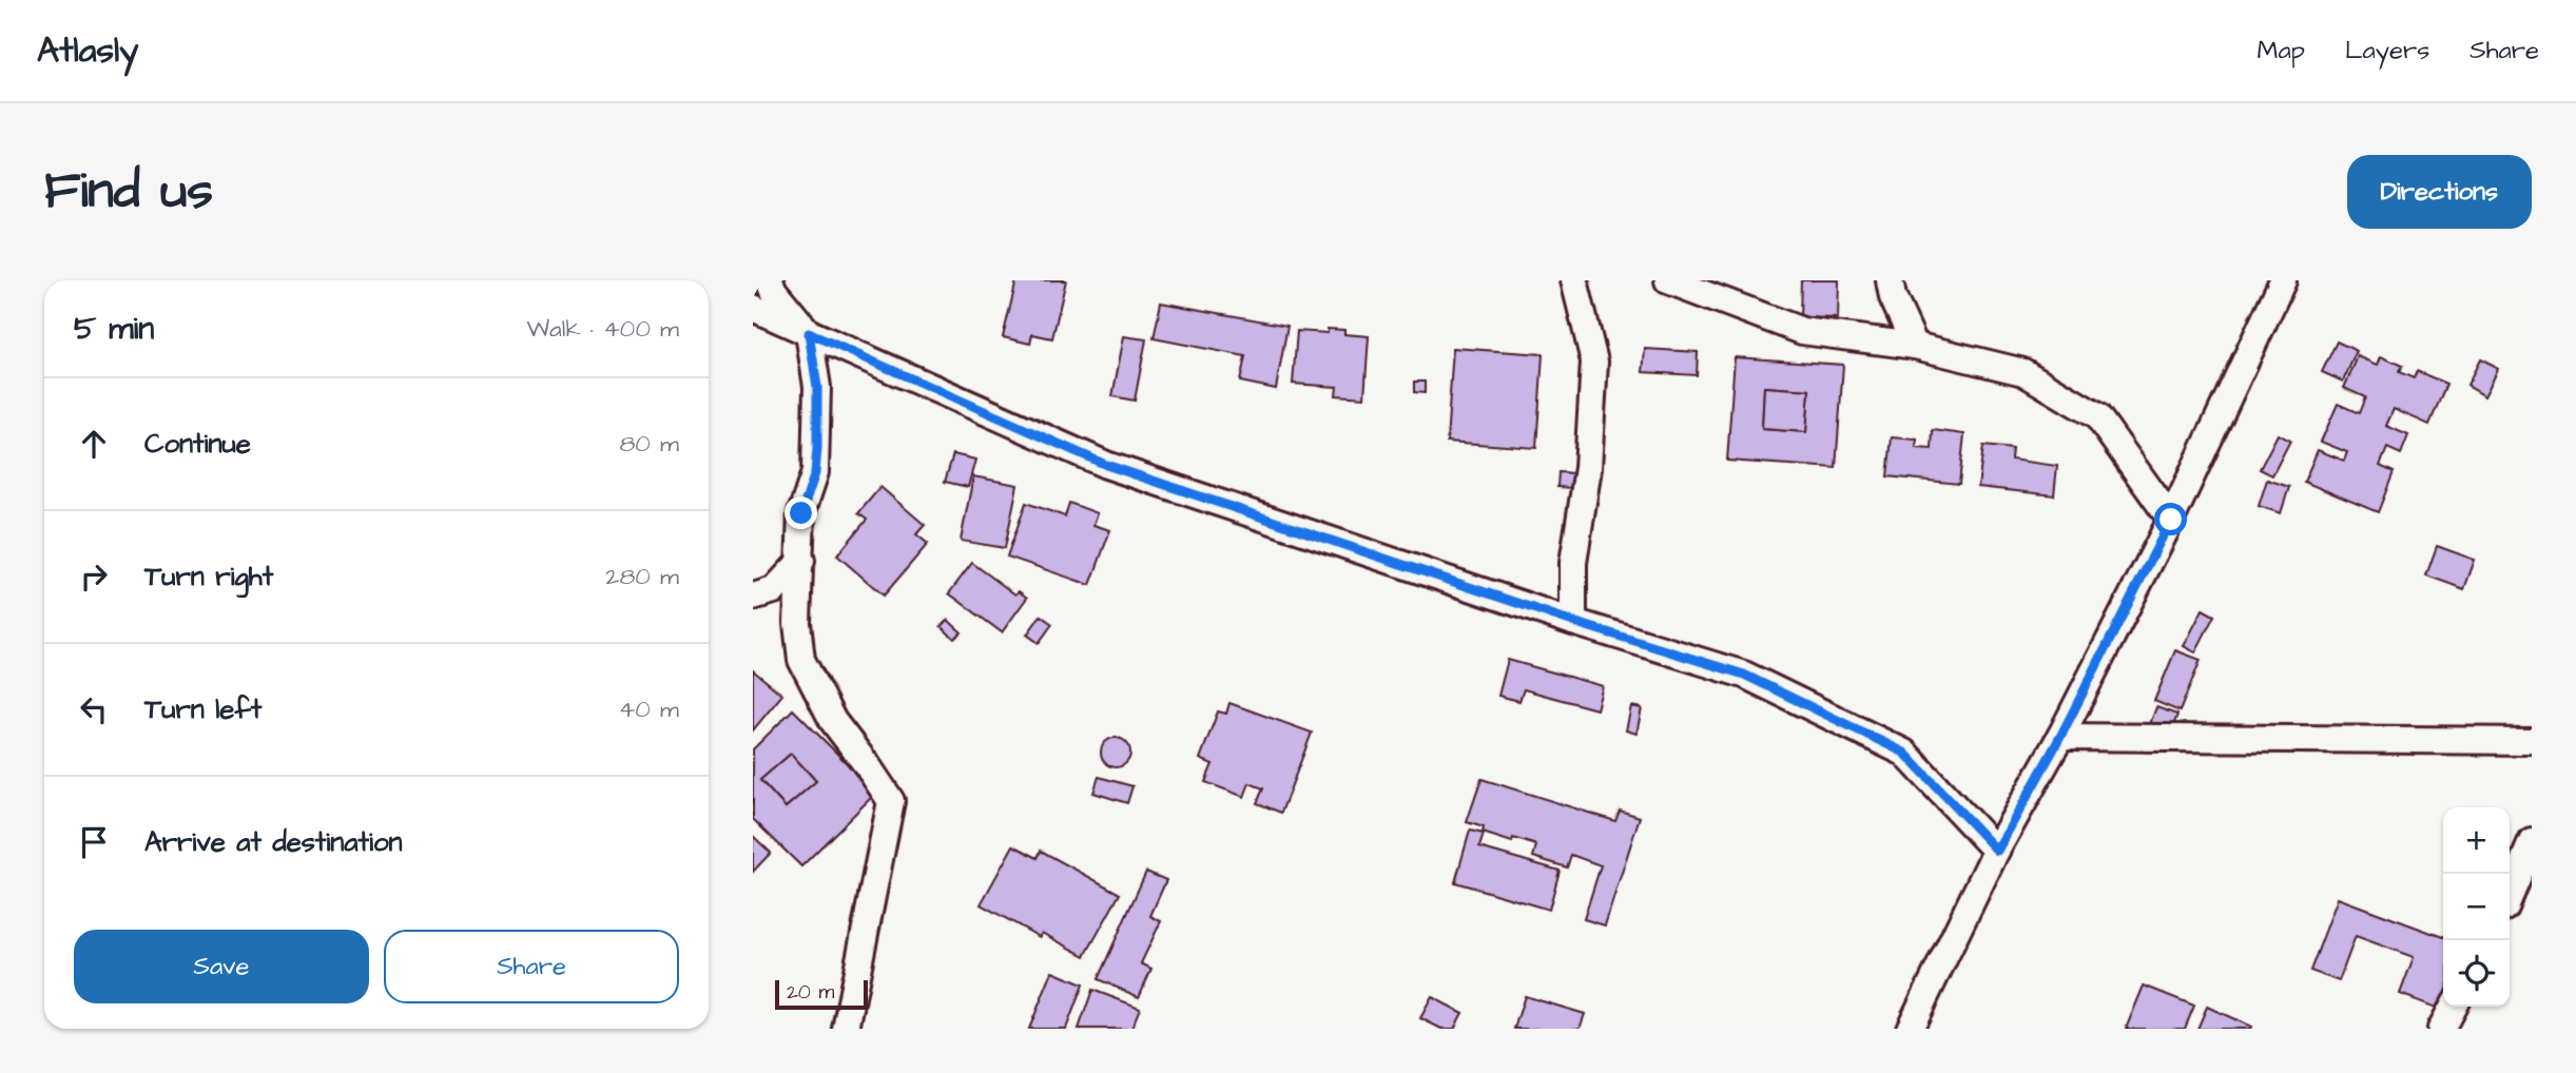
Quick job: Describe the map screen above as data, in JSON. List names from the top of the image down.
{
  "scale_bar": "20 m",
  "page": {
    "header": "Atlasly",
    "nav": ["Map", "Layers", "Share"],
    "buttons": [
      "Directions",
      ["Save", "Share"]
    ],
    "title": "Find us",
    "heading": ["5 min", "Walk · 400 m"],
    "list": [
      ["Continue", "80 m"],
      ["Turn right", "280 m"],
      ["Turn left", "40 m"],
      "Arrive at destination"
    ],
    "map_buttons": ["+", "−"],
    "scale": "20 m"
  }
}
